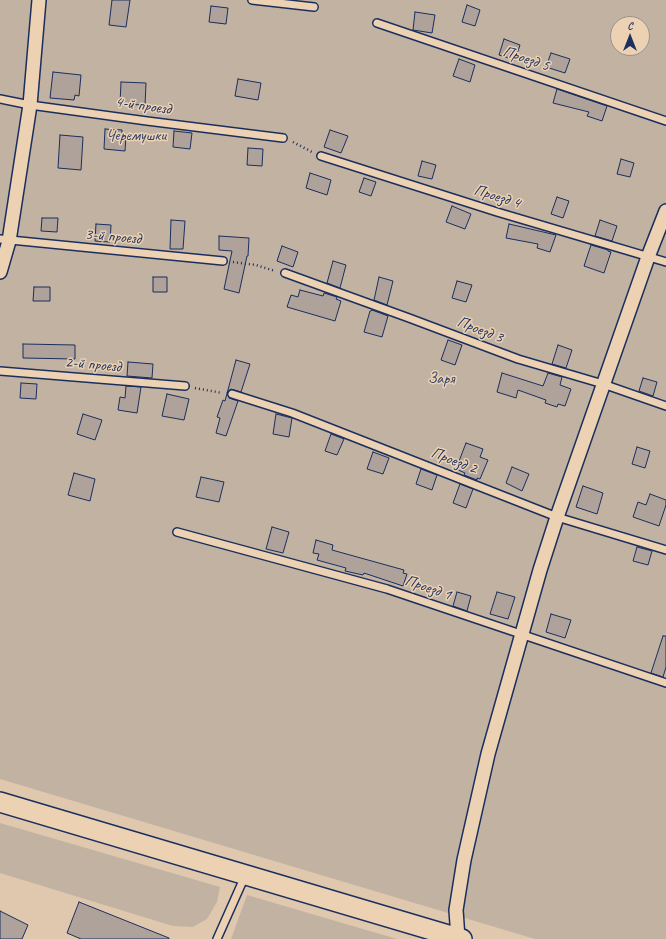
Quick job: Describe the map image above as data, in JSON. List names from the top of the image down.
{
  "streets": {
    "lane": [
      "Проезд 5",
      "4-й проезд",
      "Проезд 4",
      "3-й проезд",
      "Проезд 3",
      "2-й проезд",
      "Проезд 2",
      "Проезд 1"
    ]
  },
  "parks": ["Черемушки", "Заря"],
  "north": "top"
}
